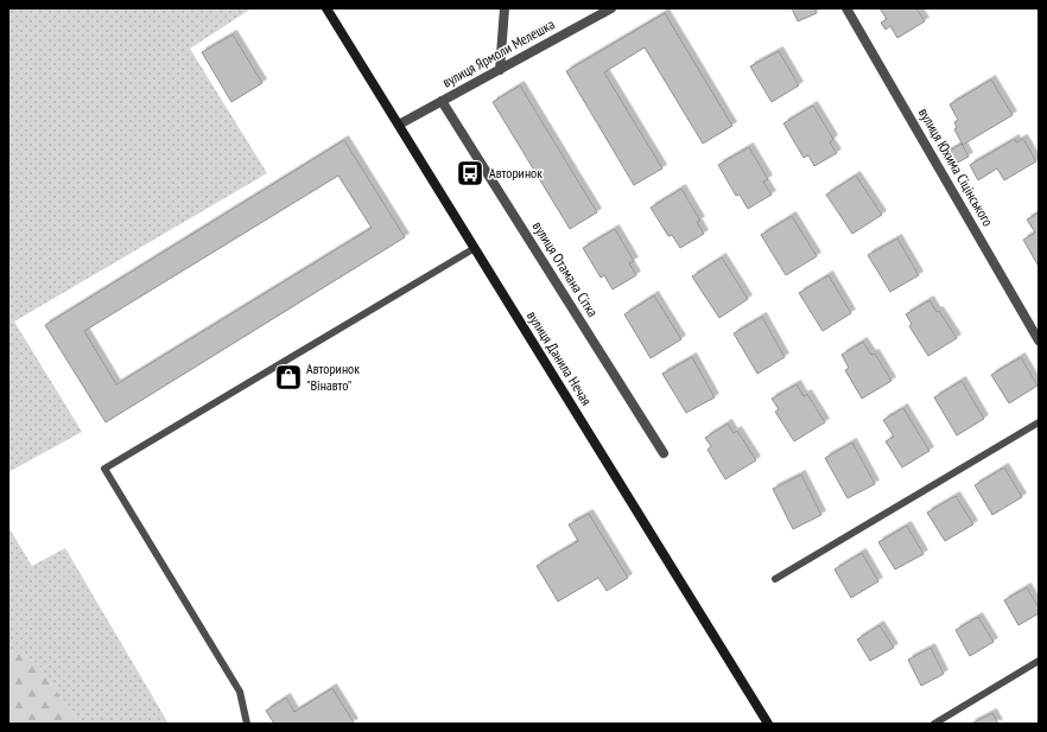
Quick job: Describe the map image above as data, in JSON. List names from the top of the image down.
{
  "streets": {
    "main road": ["вулиця Данила Нечая"],
    "street": ["вулиця Ярмоли Мелешка", "вулиця Юхима Сіцінського", "вулиця Отамана Сітка"]
  },
  "crossings": [
    ["вулиця Ярмоли Мелешка", "вулиця Отамана Сітка"],
    ["вулиця Ярмоли Мелешка", "вулиця Данила Нечая"]
  ],
  "places": {
    "bus stop": ["Авторинок"],
    "shop": ["Авторинок \"Вінавто\""]
  }
}
